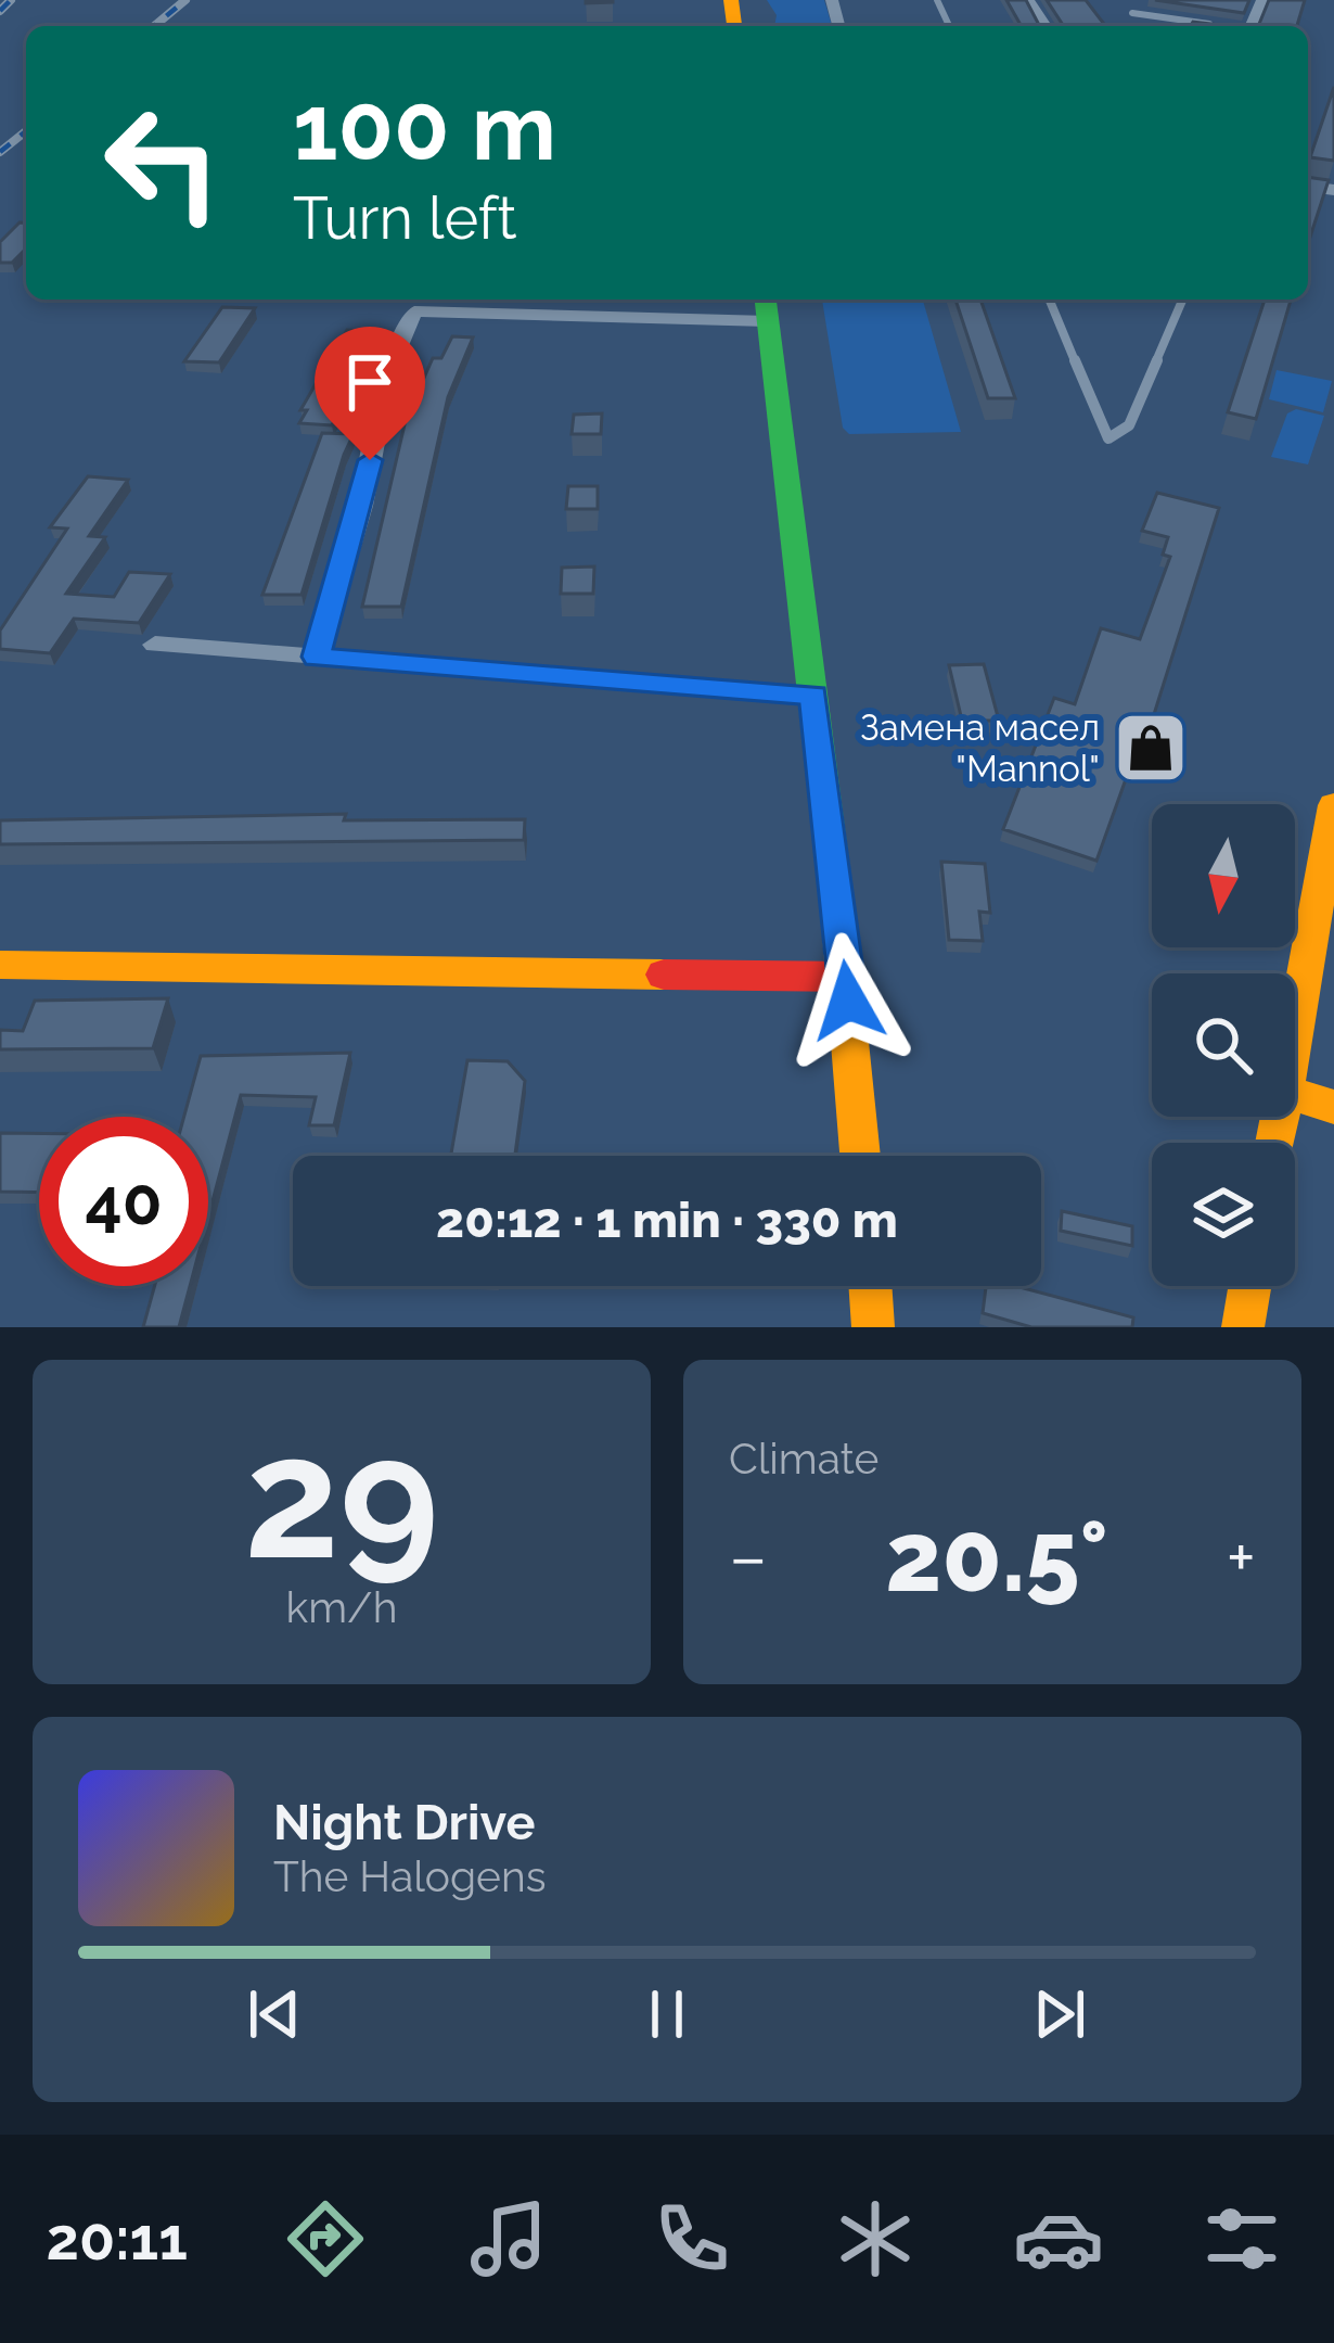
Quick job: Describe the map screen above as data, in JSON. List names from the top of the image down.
{
  "places": {
    "shop": ["Замена масел \"Mannol\""]
  },
  "north": "bottom",
  "page": {
    "turn": ["100 m", "Turn left"],
    "limit": "40",
    "trip": "20:12 · 1 min · 330 m",
    "tile": [
      ["29", "km/h"],
      "Climate"
    ],
    "heat": ["−", "20.5°", "+"],
    "song": ["Night Drive", "The Halogens"],
    "tabs": "20:11"
  }
}
